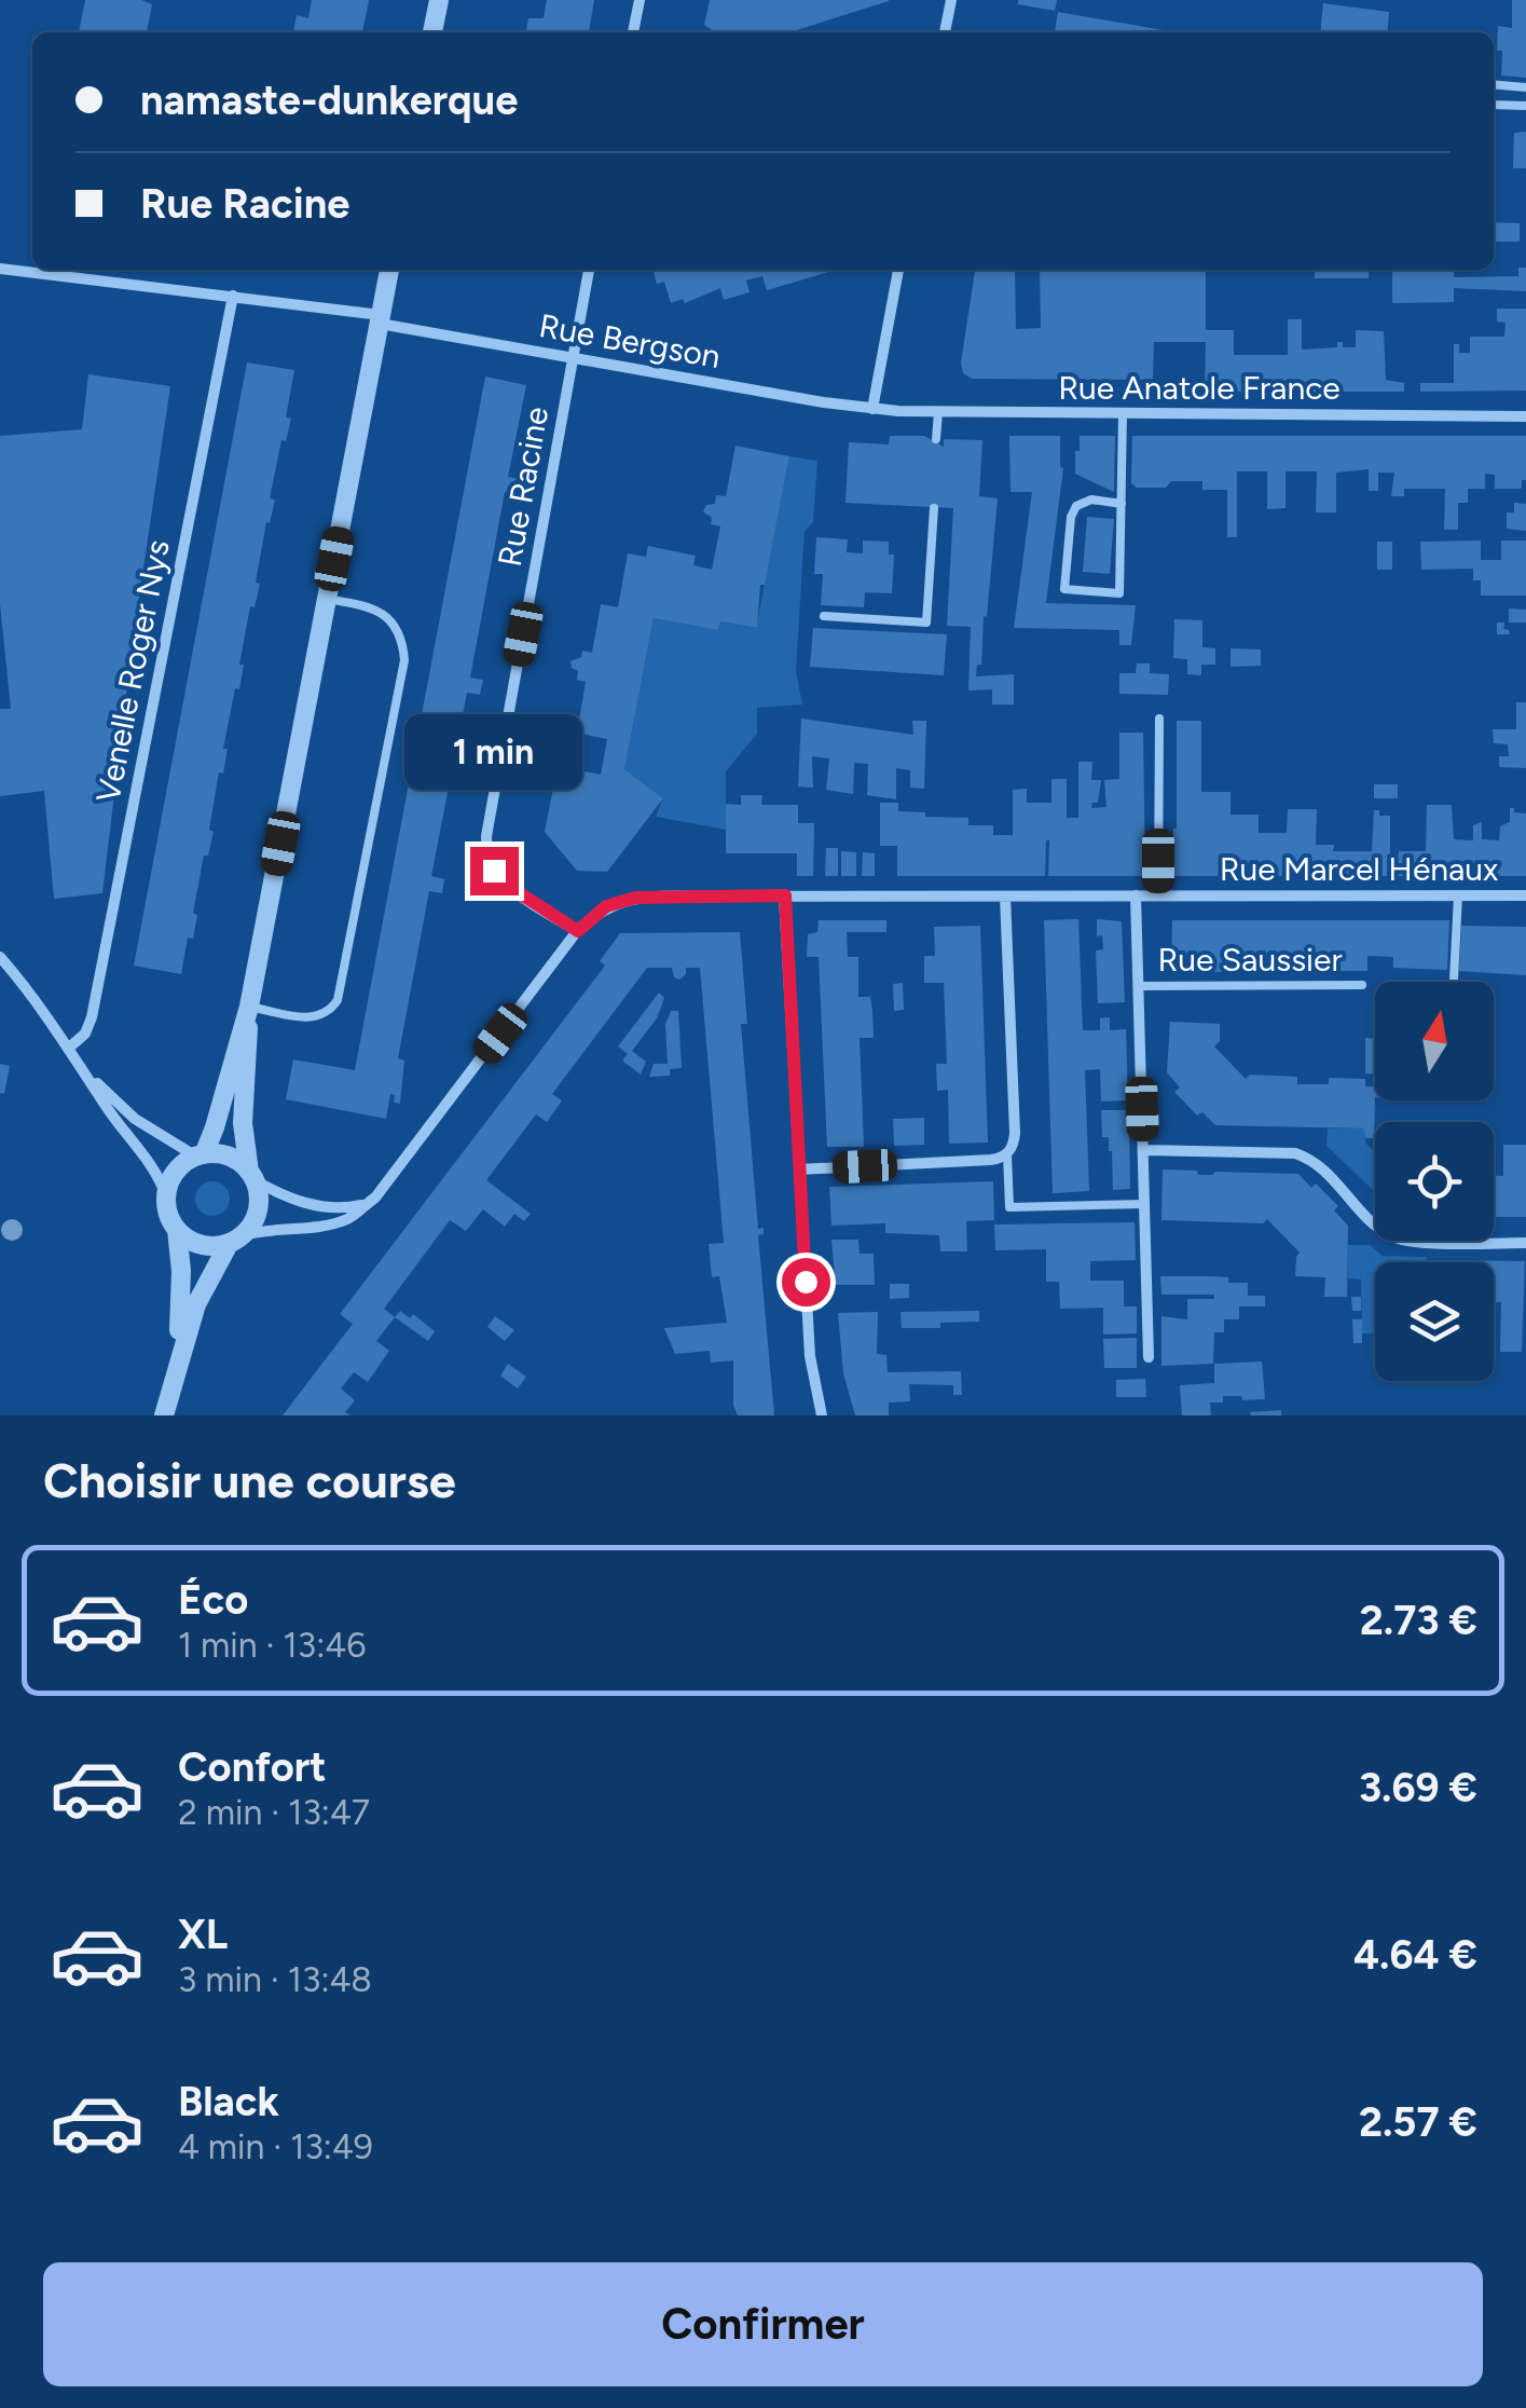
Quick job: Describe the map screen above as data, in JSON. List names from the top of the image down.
{
  "streets": {
    "street": [
      "Rue Bergson",
      "Rue Anatole France",
      "Rue Racine",
      "Venelle Roger Nys",
      "Rue Marcel Hénaux",
      "Rue Saussier"
    ]
  },
  "crossings": [
    ["Rue Bergson", "Rue Anatole France"],
    ["Rue Bergson", "Rue Racine"],
    ["Rue Bergson", "Venelle Roger Nys"],
    ["Rue Racine", "Rue Marcel Hénaux"],
    ["Rue Marcel Hénaux", "Rue Saussier"]
  ],
  "north": "top",
  "page": {
    "banner": ["namaste-dunkerque", "Rue Racine"],
    "bubble": "1 min",
    "heading": "Choisir une course",
    "list": [
      {
        "name": "Éco",
        "note": "1 min · 13:46",
        "value": "2.73 €"
      },
      {
        "name": "Confort",
        "note": "2 min · 13:47",
        "value": "3.69 €"
      },
      {
        "name": "XL",
        "note": "3 min · 13:48",
        "value": "4.64 €"
      },
      {
        "name": "Black",
        "note": "4 min · 13:49",
        "value": "2.57 €"
      }
    ],
    "buttons": "Confirmer"
  }
}
